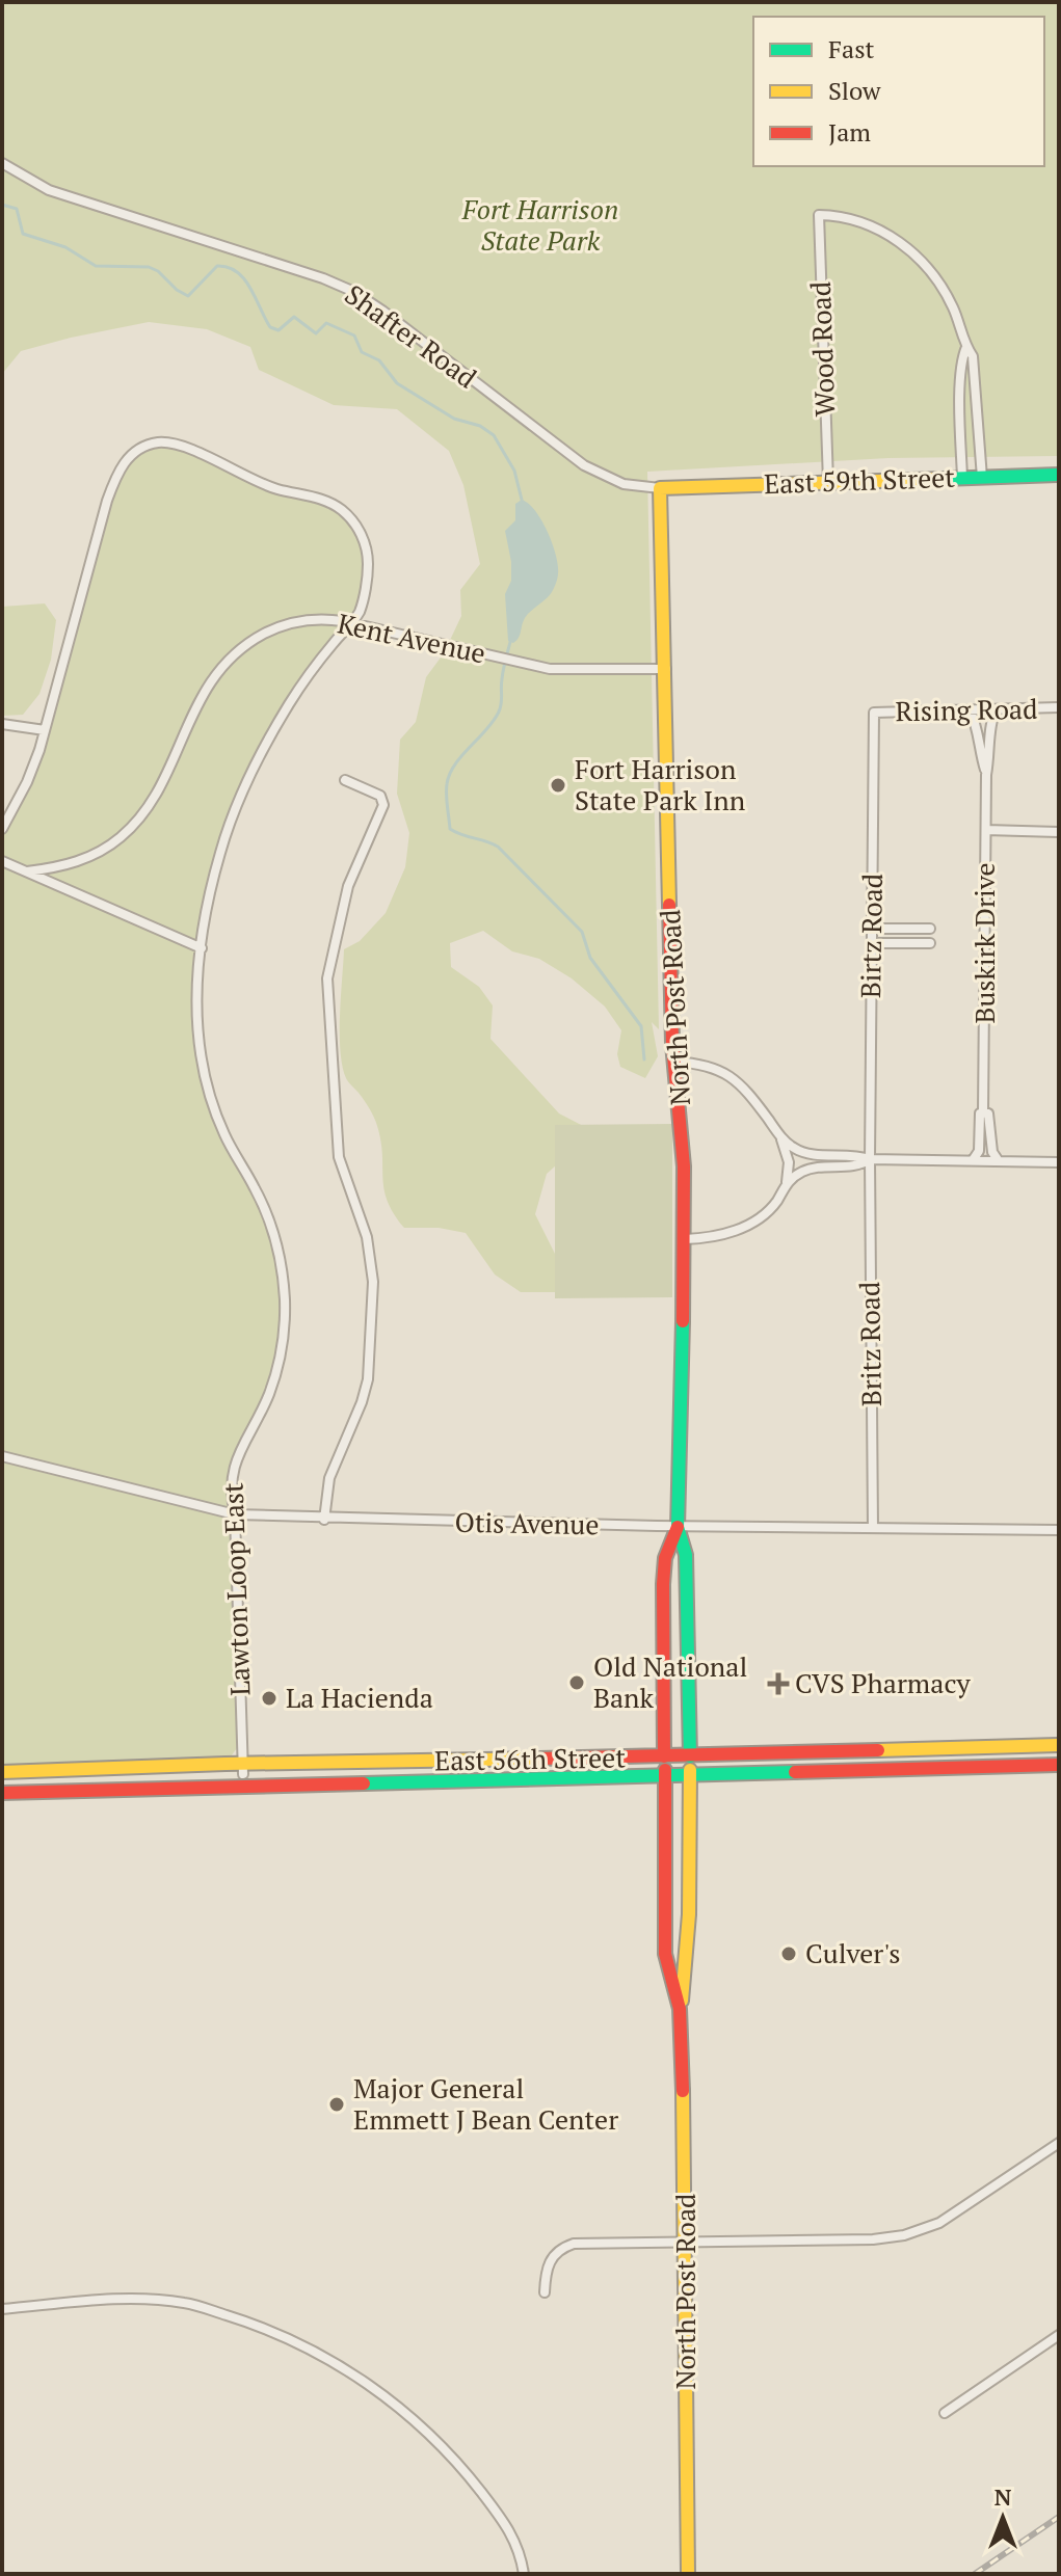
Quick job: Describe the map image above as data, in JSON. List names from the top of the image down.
{
  "streets": {
    "main road": ["East 59th Street", "North Post Road", "East 56th Street"],
    "street": [
      "Shafter Road",
      "Wood Road",
      "Kent Avenue",
      "Rising Road",
      "Birtz Road",
      "Buskirk Drive",
      "Britz Road",
      "Otis Avenue",
      "Lawton Loop East"
    ]
  },
  "crossings": [
    ["Shafter Road", "East 59th Street"],
    ["Shafter Road", "North Post Road"],
    ["Wood Road", "East 59th Street"],
    ["East 59th Street", "North Post Road"],
    ["Kent Avenue", "North Post Road"],
    ["Kent Avenue", "Lawton Loop East"],
    ["Rising Road", "Birtz Road"],
    ["Rising Road", "Buskirk Drive"],
    ["Birtz Road", "Britz Road"],
    ["North Post Road", "Otis Avenue"],
    ["North Post Road", "East 56th Street"],
    ["Britz Road", "Otis Avenue"],
    ["Otis Avenue", "Lawton Loop East"],
    ["Lawton Loop East", "East 56th Street"]
  ],
  "parks": ["Fort Harrison State Park"],
  "places": {
    "other": [
      "Fort Harrison State Park Inn",
      "Old National Bank",
      "La Hacienda",
      "Culver's",
      "Major General Emmett J Bean Center"
    ],
    "health": ["CVS Pharmacy"]
  },
  "legend": ["Fast", "Slow", "Jam"],
  "north": "top"
}
